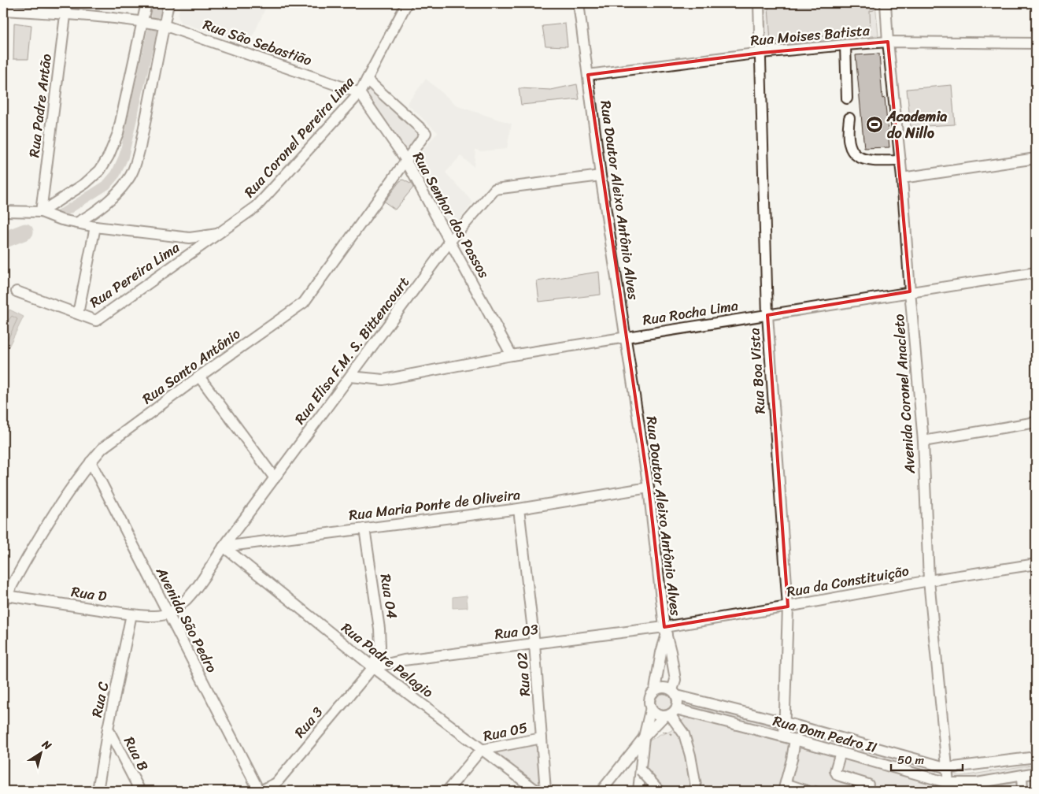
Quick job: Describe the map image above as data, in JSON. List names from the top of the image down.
{
  "streets": {
    "street": [
      "Rua Moises Batista",
      "Rua São Sebastião",
      "Rua Padre Antão",
      "Rua Coronel Pereira Lima",
      "Rua Doutor Aleixo Antônio Alves",
      "Rua Senhor dos Passos",
      "Rua Pereira Lima",
      "Rua Rocha Lima",
      "Rua Elisa F.M. S. Bittencourt",
      "Rua Santo Antônio",
      "Rua Boa Vista",
      "Avenida Coronel Anacleto",
      "Rua Maria Ponte de Oliveira",
      "Rua da Constituição",
      "Rua D",
      "Rua 04",
      "Avenida São Pedro",
      "Rua 03",
      "Rua Padre Pelagio",
      "Rua 02",
      "Rua C",
      "Rua 3",
      "Rua 05",
      "Rua Dom Pedro II",
      "Rua B"
    ]
  },
  "crossings": [
    ["Rua Moises Batista", "Rua Doutor Aleixo Antônio Alves"],
    ["Rua Moises Batista", "Rua Boa Vista"],
    ["Rua Moises Batista", "Avenida Coronel Anacleto"],
    ["Rua São Sebastião", "Rua Padre Antão"],
    ["Rua São Sebastião", "Rua Coronel Pereira Lima"],
    ["Rua São Sebastião", "Rua Senhor dos Passos"],
    ["Rua Padre Antão", "Rua Coronel Pereira Lima"],
    ["Rua Coronel Pereira Lima", "Rua Senhor dos Passos"],
    ["Rua Coronel Pereira Lima", "Rua Pereira Lima"],
    ["Rua Coronel Pereira Lima", "Rua Santo Antônio"],
    ["Rua Doutor Aleixo Antônio Alves", "Rua Rocha Lima"],
    ["Rua Doutor Aleixo Antônio Alves", "Rua Elisa F.M. S. Bittencourt"],
    ["Rua Doutor Aleixo Antônio Alves", "Rua Maria Ponte de Oliveira"],
    ["Rua Doutor Aleixo Antônio Alves", "Rua da Constituição"],
    ["Rua Doutor Aleixo Antônio Alves", "Rua 03"],
    ["Rua Doutor Aleixo Antônio Alves", "Rua Dom Pedro II"],
    ["Rua Senhor dos Passos", "Rua Rocha Lima"],
    ["Rua Senhor dos Passos", "Rua Elisa F.M. S. Bittencourt"],
    ["Rua Senhor dos Passos", "Rua Santo Antônio"],
    ["Rua Rocha Lima", "Rua Elisa F.M. S. Bittencourt"],
    ["Rua Rocha Lima", "Rua Boa Vista"],
    ["Rua Rocha Lima", "Avenida Coronel Anacleto"],
    ["Rua Elisa F.M. S. Bittencourt", "Rua Maria Ponte de Oliveira"],
    ["Rua Elisa F.M. S. Bittencourt", "Rua D"],
    ["Rua Elisa F.M. S. Bittencourt", "Avenida São Pedro"],
    ["Rua Elisa F.M. S. Bittencourt", "Rua Padre Pelagio"],
    ["Rua Santo Antônio", "Rua D"],
    ["Rua Santo Antônio", "Avenida São Pedro"],
    ["Rua Boa Vista", "Rua da Constituição"],
    ["Rua Boa Vista", "Rua Dom Pedro II"],
    ["Avenida Coronel Anacleto", "Rua da Constituição"],
    ["Avenida Coronel Anacleto", "Rua Dom Pedro II"],
    ["Rua Maria Ponte de Oliveira", "Rua 04"],
    ["Rua Maria Ponte de Oliveira", "Rua Padre Pelagio"],
    ["Rua Maria Ponte de Oliveira", "Rua 02"],
    ["Rua da Constituição", "Rua 03"],
    ["Rua D", "Avenida São Pedro"],
    ["Rua D", "Rua C"],
    ["Rua 04", "Rua 03"],
    ["Rua 04", "Rua Padre Pelagio"],
    ["Rua 04", "Rua 3"],
    ["Avenida São Pedro", "Rua 3"],
    ["Rua 03", "Rua Padre Pelagio"],
    ["Rua 03", "Rua 02"],
    ["Rua 03", "Rua 3"],
    ["Rua Padre Pelagio", "Rua 3"],
    ["Rua Padre Pelagio", "Rua 05"],
    ["Rua 02", "Rua 05"],
    ["Rua C", "Rua B"]
  ],
  "places": {
    "sports": ["Academia do Nillo"]
  },
  "scale_bar": "50 m",
  "north": "top right"
}
